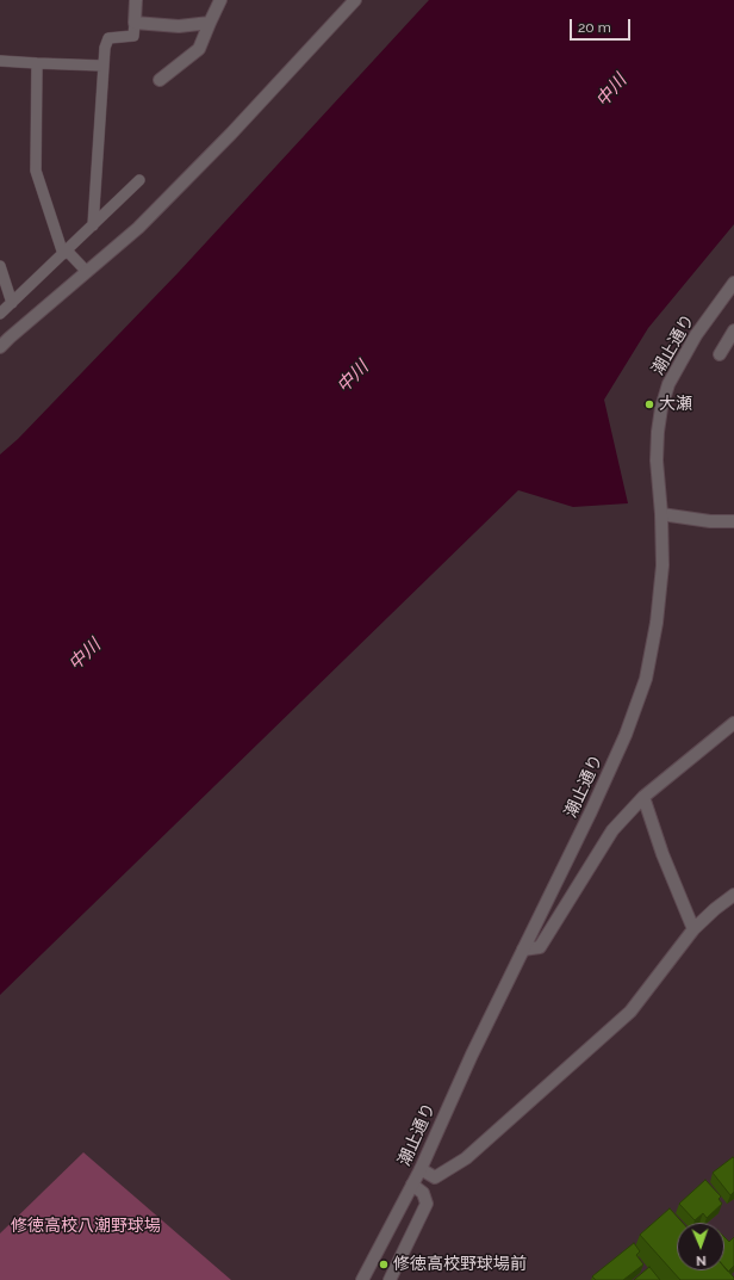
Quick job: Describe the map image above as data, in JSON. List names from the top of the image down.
{
  "streets": {
    "street": ["潮止通り"]
  },
  "water": ["中川"],
  "parks": ["修徳高校八潮野球場"],
  "places": ["大瀬", "修徳高校野球場前"],
  "scale_bar": "20 m",
  "north": "bottom"
}
